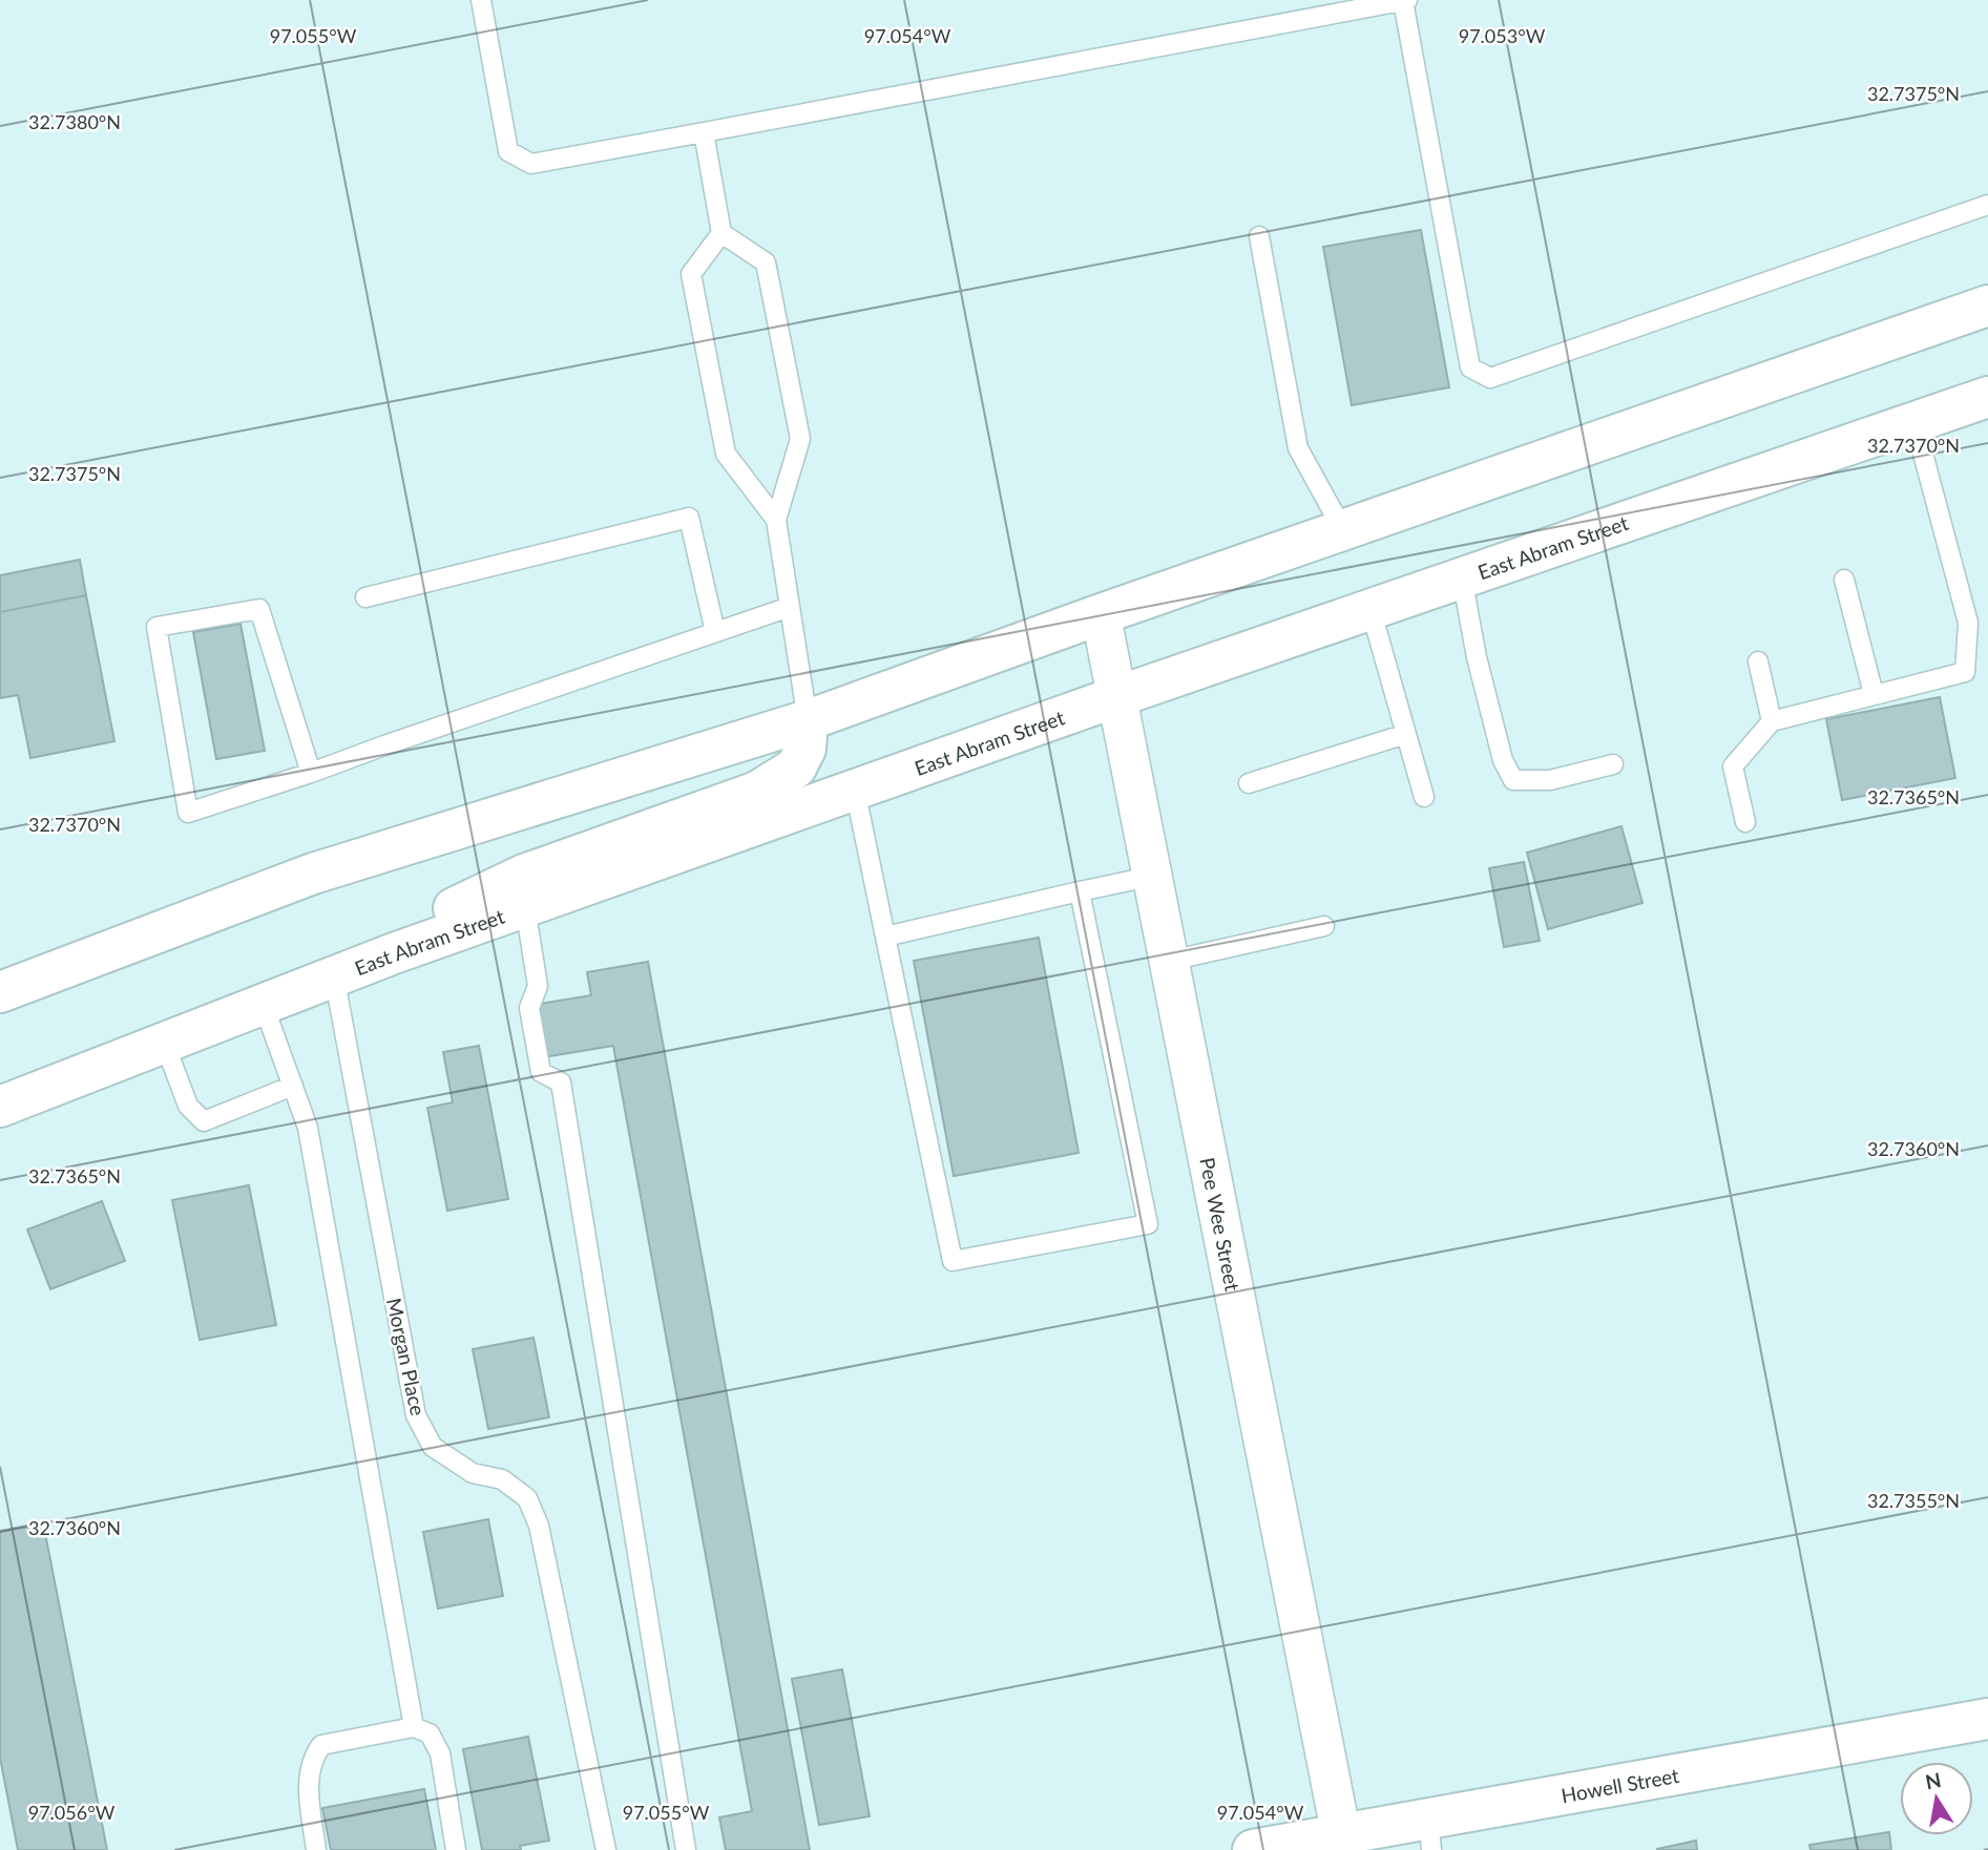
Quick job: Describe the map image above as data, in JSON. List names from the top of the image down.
{
  "streets": {
    "main road": ["East Abram Street", "Howell Street"],
    "street": ["Pee Wee Street"],
    "lane": ["Morgan Place"]
  },
  "crossings": [
    ["East Abram Street", "Pee Wee Street"],
    ["East Abram Street", "Morgan Place"],
    ["Pee Wee Street", "Howell Street"]
  ],
  "north": "top",
  "coordinates": [
    "97.055°W",
    "97.054°W",
    "97.053°W",
    "32.7375°N",
    "32.7380°N",
    "32.7370°N",
    "32.7365°N",
    "32.7360°N",
    "32.7355°N",
    "97.056°W"
  ]
}
